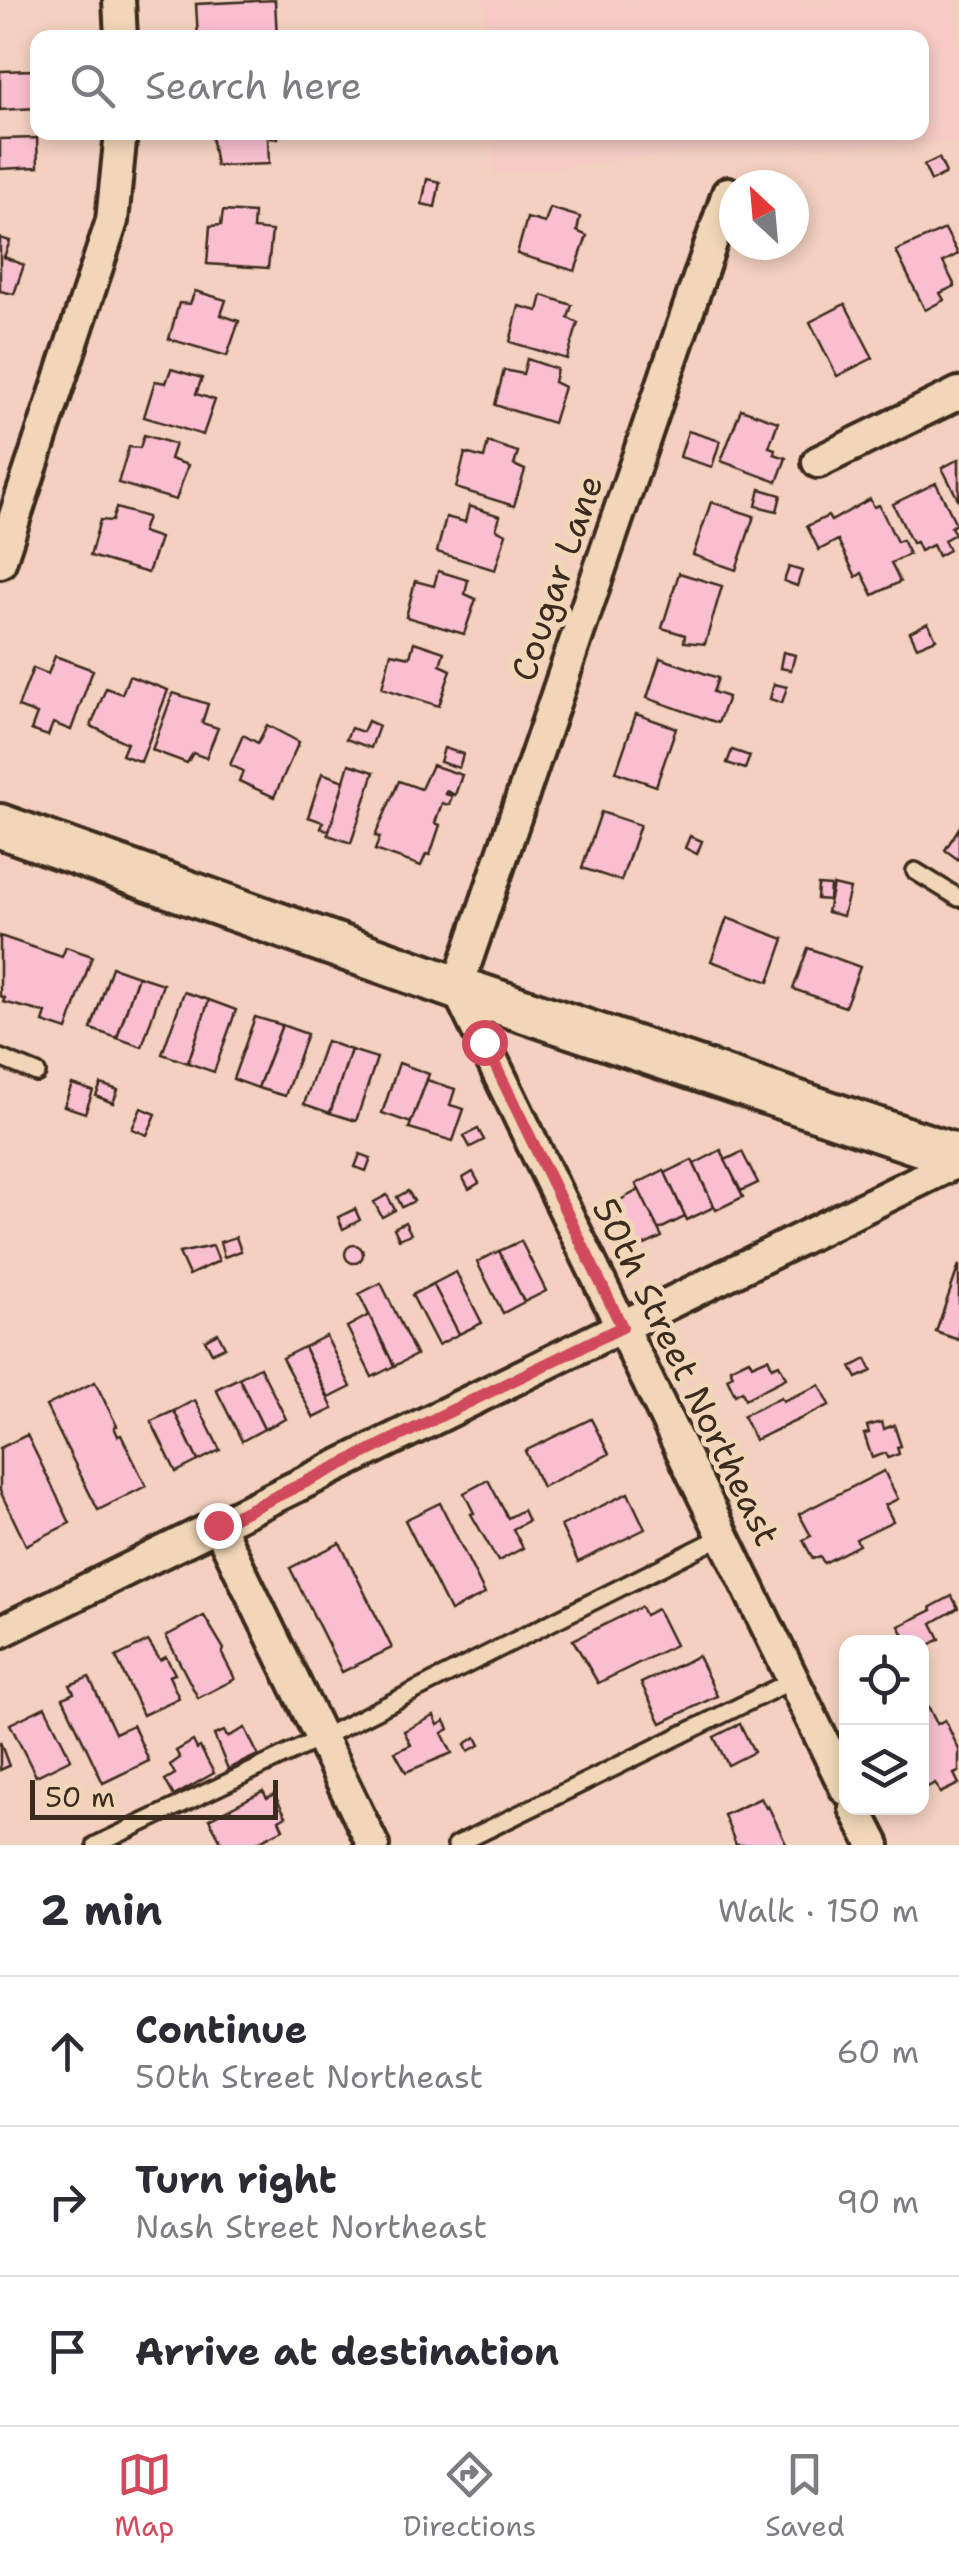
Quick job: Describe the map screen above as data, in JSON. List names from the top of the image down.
{
  "streets": {
    "street": ["Cougar Lane", "50th Street Northeast"]
  },
  "crossings": [
    ["Cougar Lane", "50th Street Northeast"]
  ],
  "scale_bar": "50 m",
  "north": "top left",
  "page": {
    "search": "Search here",
    "scale": "50 m",
    "heading": ["2 min", "Walk · 150 m"],
    "list": [
      ["Continue", "50th Street Northeast", "60 m"],
      ["Turn right", "Nash Street Northeast", "90 m"],
      "Arrive at destination"
    ],
    "nav": ["Map", "Directions", "Saved"]
  }
}
